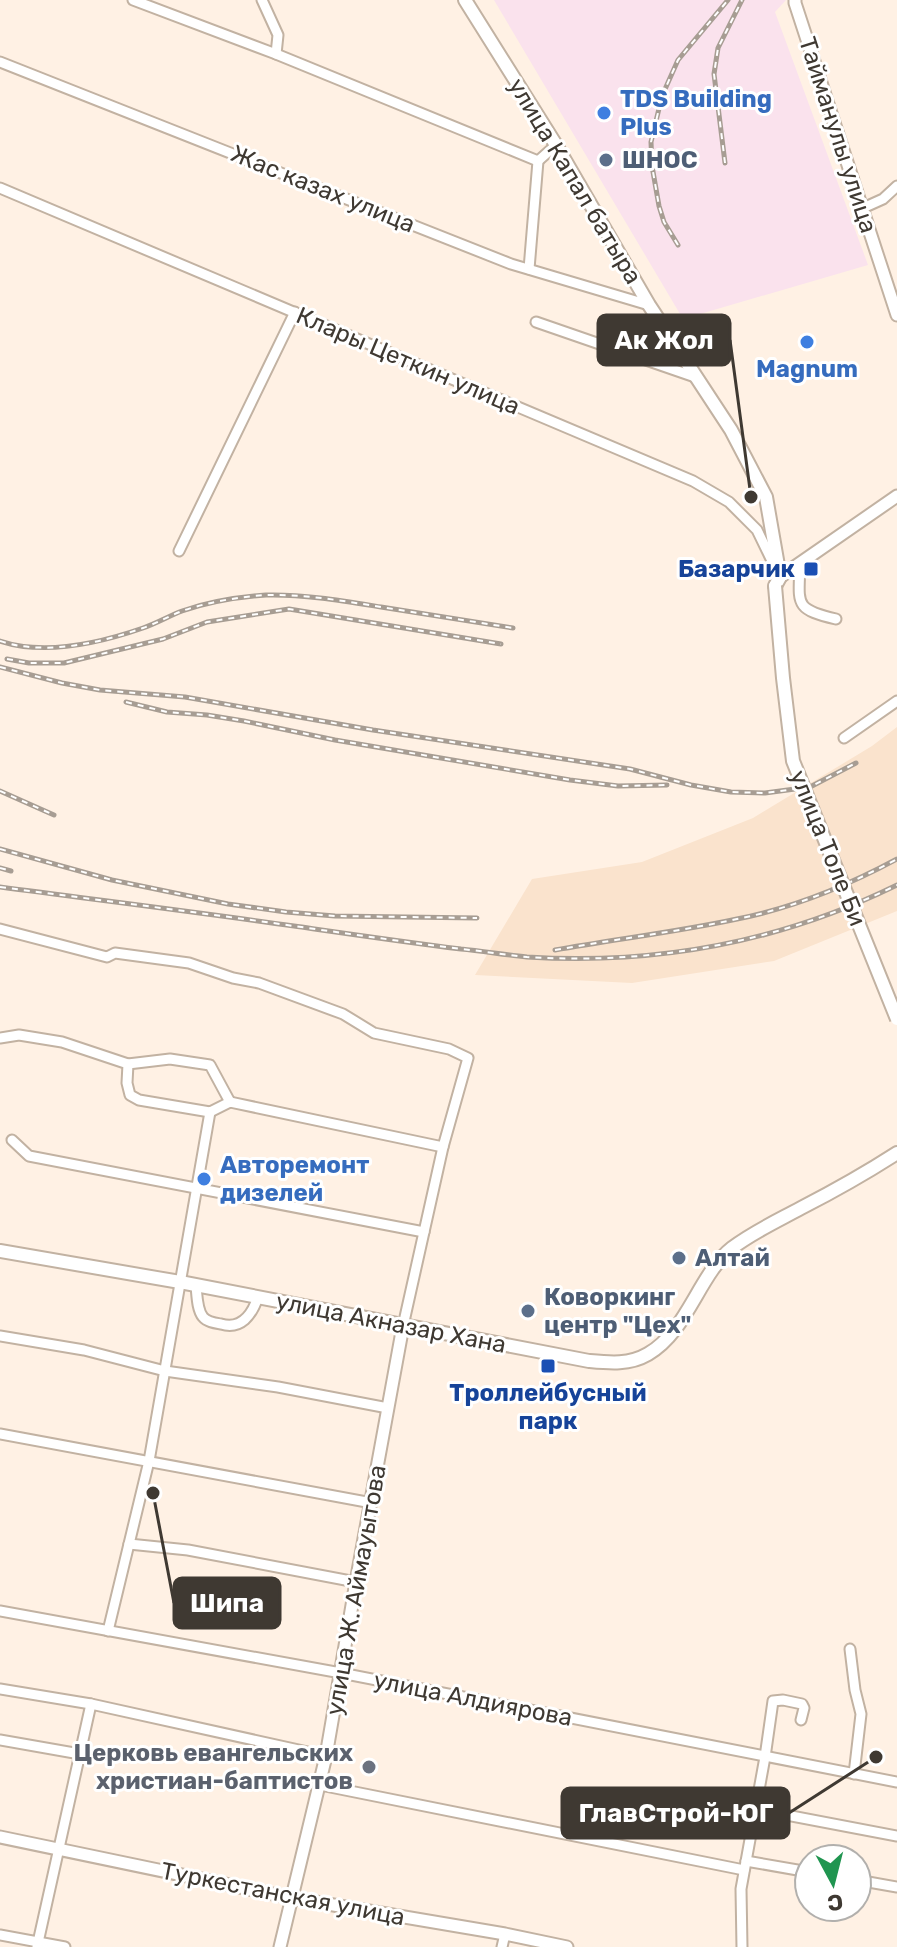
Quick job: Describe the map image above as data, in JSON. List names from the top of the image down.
{
  "streets": {
    "main road": ["улица Капал батыра", "улица Толе Би", "улица Акназар Хана"],
    "street": [
      "Тайманулы улица",
      "Жас казах улица",
      "Клары Цеткин улица",
      "улица Ж. Аймауытова",
      "улица Алдиярова",
      "Туркестанская улица"
    ]
  },
  "crossings": [
    ["улица Капал батыра", "Жас казах улица"],
    ["улица Капал батыра", "Клары Цеткин улица"],
    ["улица Капал батыра", "улица Толе Би"],
    ["Клары Цеткин улица", "улица Толе Би"],
    ["улица Акназар Хана", "улица Ж. Аймауытова"],
    ["улица Ж. Аймауытова", "улица Алдиярова"],
    ["улица Ж. Аймауытова", "Туркестанская улица"]
  ],
  "places": {
    "other": [
      "TDS Building Plus",
      "ШНОС",
      "Magnum",
      "Ак Жол",
      "Авторемонт дизелей",
      "Алтай",
      "Коворкинг центр \"Цех\"",
      "Шипа",
      "ГлавСтрой-ЮГ",
      "Церковь евангельских христиан-баптистов"
    ],
    "transit": ["Базарчик", "Троллейбусный парк"]
  },
  "north": "bottom"
}
